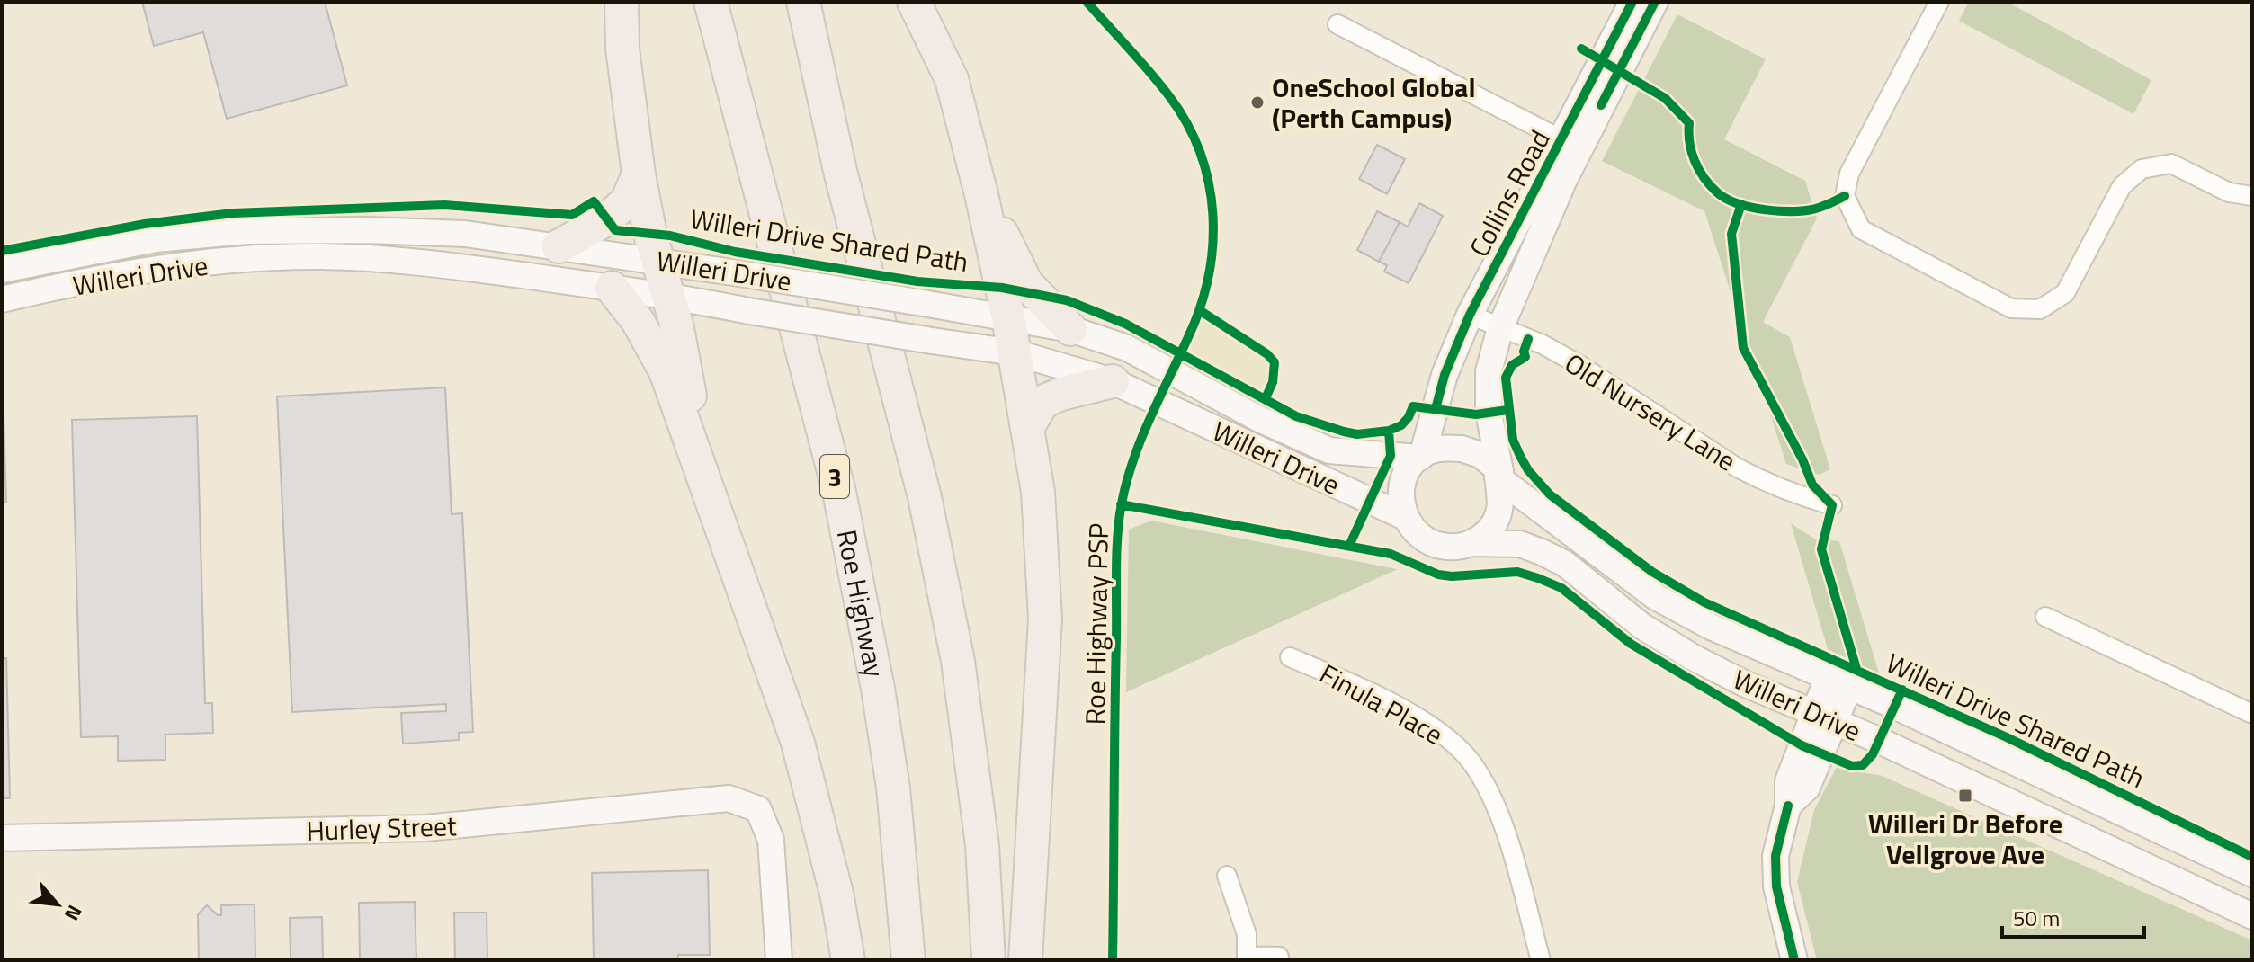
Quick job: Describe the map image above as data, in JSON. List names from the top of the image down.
{
  "streets": {
    "highway": ["3", "Roe Highway"],
    "main road": ["Collins Road", "Willeri Drive", "Hurley Street"],
    "street": ["Old Nursery Lane", "Finula Place"],
    "cycle path": ["Willeri Drive Shared Path", "Roe Highway PSP"]
  },
  "crossings": [
    ["Collins Road", "Willeri Drive"],
    ["Collins Road", "Old Nursery Lane"]
  ],
  "places": {
    "other": ["OneSchool Global (Perth Campus)"],
    "transit": ["Willeri Dr Before Vellgrove Ave"]
  },
  "scale_bar": "50 m",
  "north": "bottom right"
}
